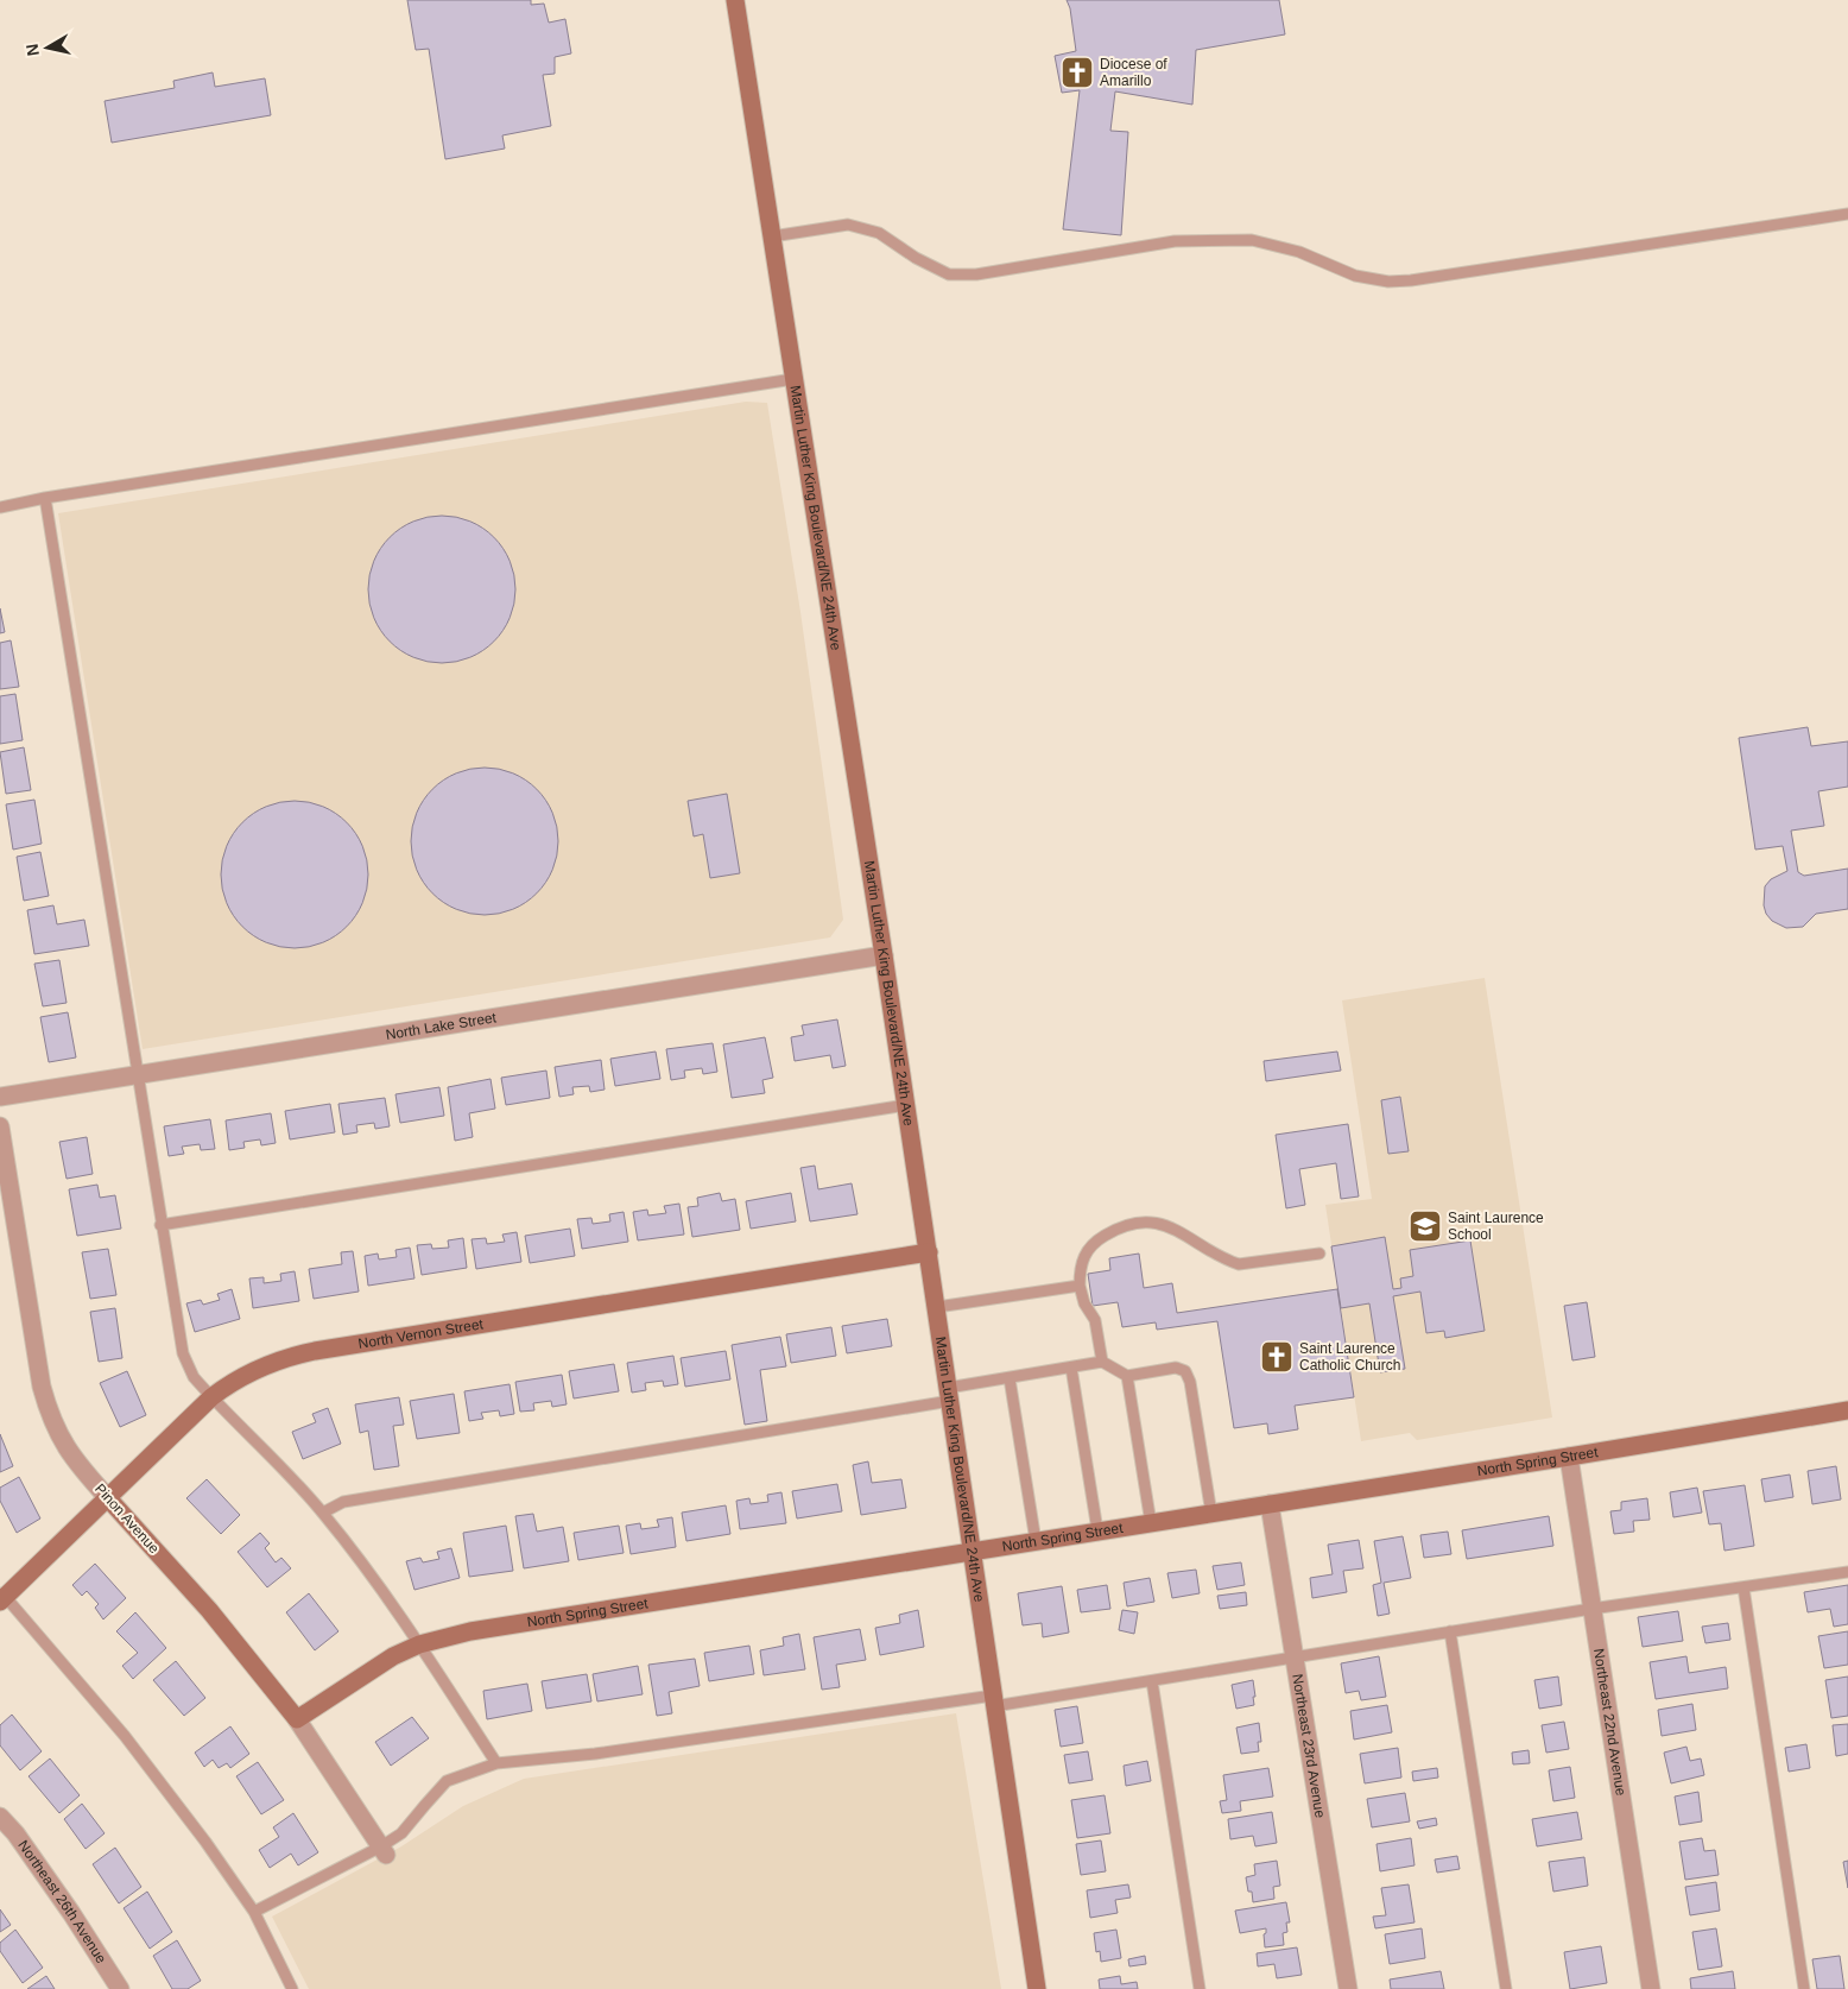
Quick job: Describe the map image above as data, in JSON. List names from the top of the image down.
{
  "streets": {
    "street": [
      "Martin Luther King Boulevard/NE 24th Ave",
      "North Lake Street",
      "North Vernon Street",
      "North Spring Street",
      "Pinon Avenue",
      "Northeast 22nd Avenue",
      "Northeast 23rd Avenue",
      "Northeast 26th Avenue"
    ]
  },
  "crossings": [
    ["Martin Luther King Boulevard/NE 24th Ave", "North Lake Street"],
    ["Martin Luther King Boulevard/NE 24th Ave", "North Vernon Street"],
    ["Martin Luther King Boulevard/NE 24th Ave", "North Spring Street"],
    ["North Vernon Street", "Pinon Avenue"],
    ["North Spring Street", "Pinon Avenue"],
    ["North Spring Street", "Northeast 22nd Avenue"],
    ["North Spring Street", "Northeast 23rd Avenue"]
  ],
  "places": {
    "church": ["Diocese of Amarillo", "Saint Laurence Catholic Church"],
    "school or university": ["Saint Laurence School"]
  },
  "north": "left"
}
